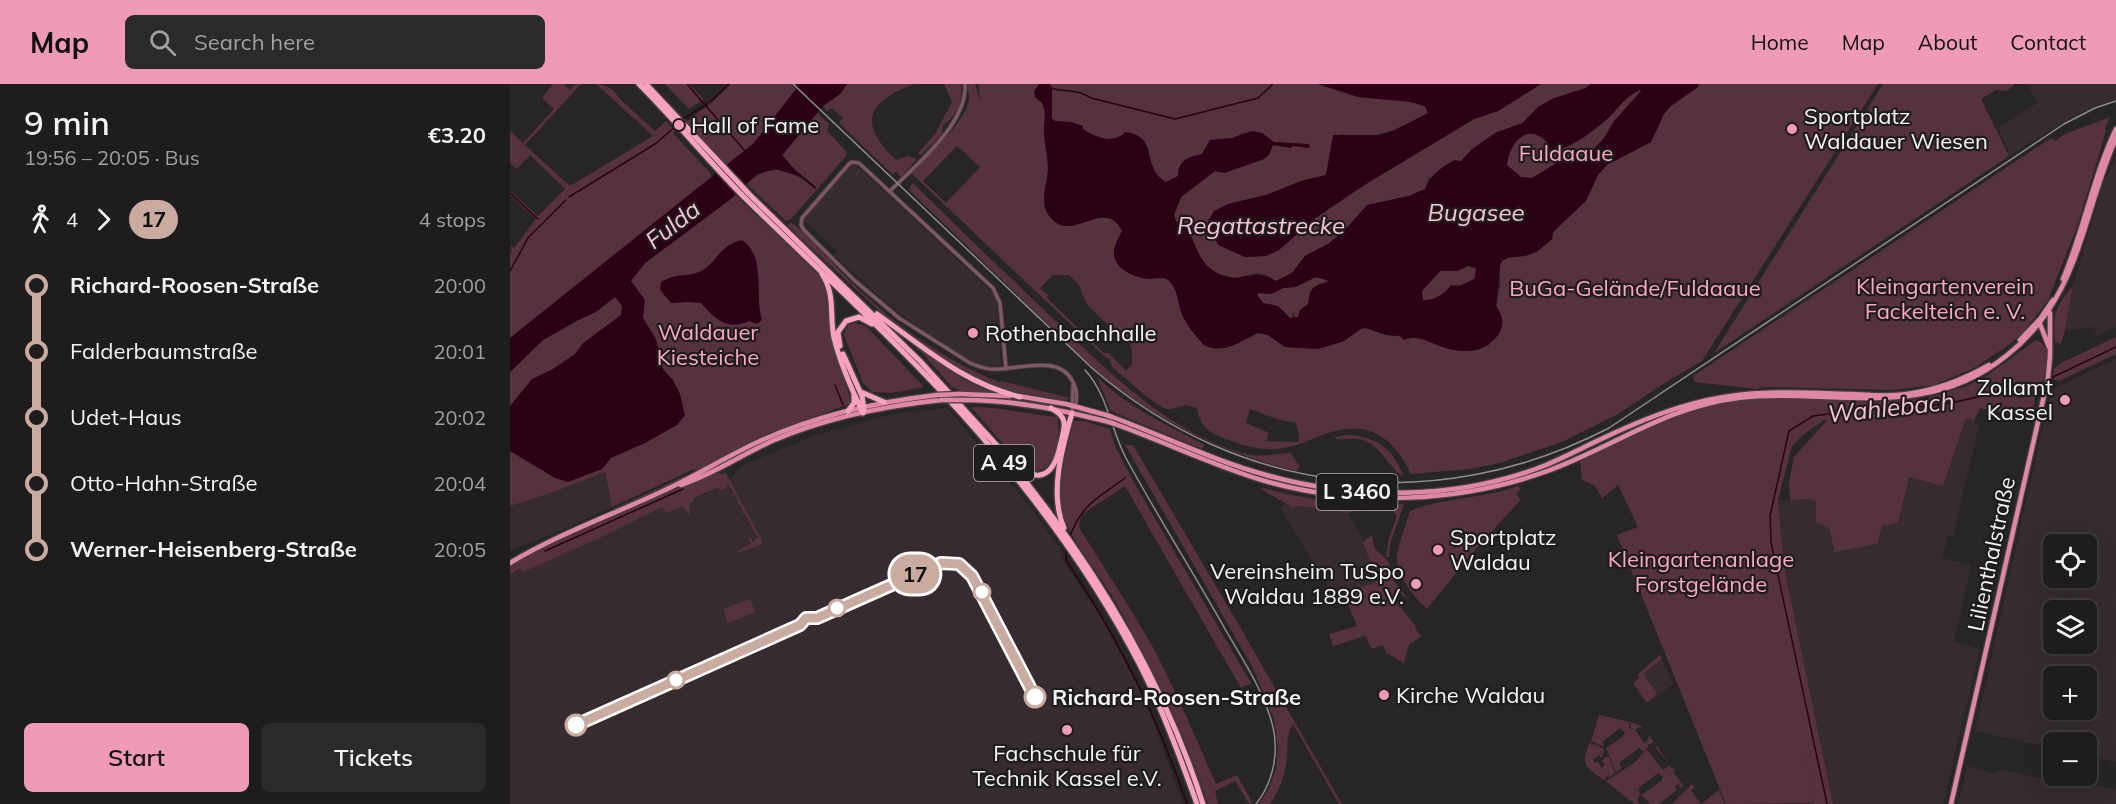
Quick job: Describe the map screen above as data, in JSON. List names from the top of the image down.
{
  "streets": {
    "highway": ["A 49"],
    "main road": ["L 3460", "Lilienthalstraße"]
  },
  "crossings": [
    ["L 3460", "Lilienthalstraße"]
  ],
  "water": [
    "Bugasee",
    "Fulda",
    "Regattastrecke",
    "Wahlebach"
  ],
  "parks": [
    "Fuldaaue",
    "Kleingartenverein Fackelteich e. V.",
    "BuGa-Gelände/Fuldaaue",
    "Waldauer Kiesteiche",
    "Kleingartenanlage Forstgelände"
  ],
  "places": [
    "Hall of Fame",
    "Sportplatz Waldauer Wiesen",
    "Rothenbachhalle",
    "Zollamt Kassel",
    "Sportplatz Waldau",
    "Vereinsheim TuSpo Waldau 1889 e.V.",
    "Kirche Waldau",
    "Richard-Roosen-Straße",
    "Fachschule für Technik Kassel e.V."
  ],
  "lines": ["bus line 17"],
  "page": {
    "header": "Map",
    "search": "Search here",
    "nav": [
      "Home",
      "Map",
      "About",
      "Contact"
    ],
    "heading": ["9 min", "19:56 – 20:05 · Bus", "€3.20"],
    "on_map": "17",
    "legs": ["4", "17", "4 stops"],
    "list": [
      {
        "name": "Richard-Roosen-Straße",
        "value": "20:00"
      },
      {
        "name": "Falderbaumstraße",
        "value": "20:01"
      },
      {
        "name": "Udet-Haus",
        "value": "20:02"
      },
      {
        "name": "Otto-Hahn-Straße",
        "value": "20:04"
      },
      {
        "name": "Werner-Heisenberg-Straße",
        "value": "20:05"
      }
    ],
    "map_buttons": ["+", "−"],
    "buttons": ["Start", "Tickets"]
  }
}
